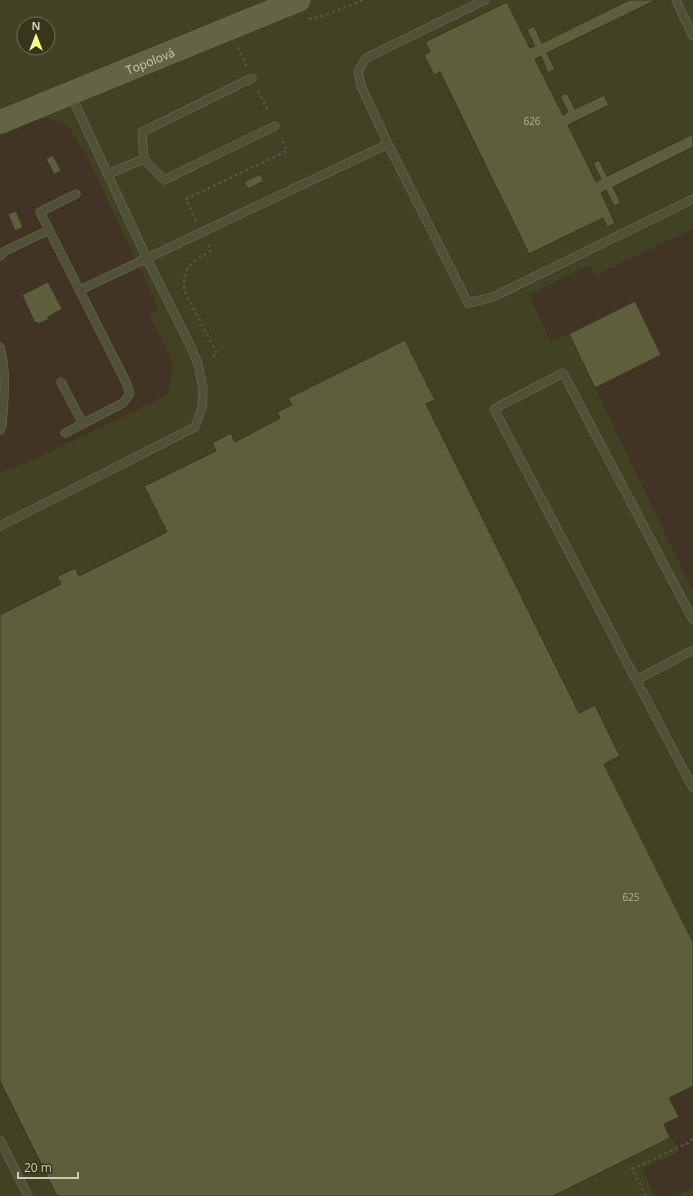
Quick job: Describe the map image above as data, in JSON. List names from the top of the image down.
{
  "streets": {
    "street": ["Topolová"]
  },
  "house_numbers": ["626", "625"],
  "scale_bar": "20 m",
  "north": "top"
}
